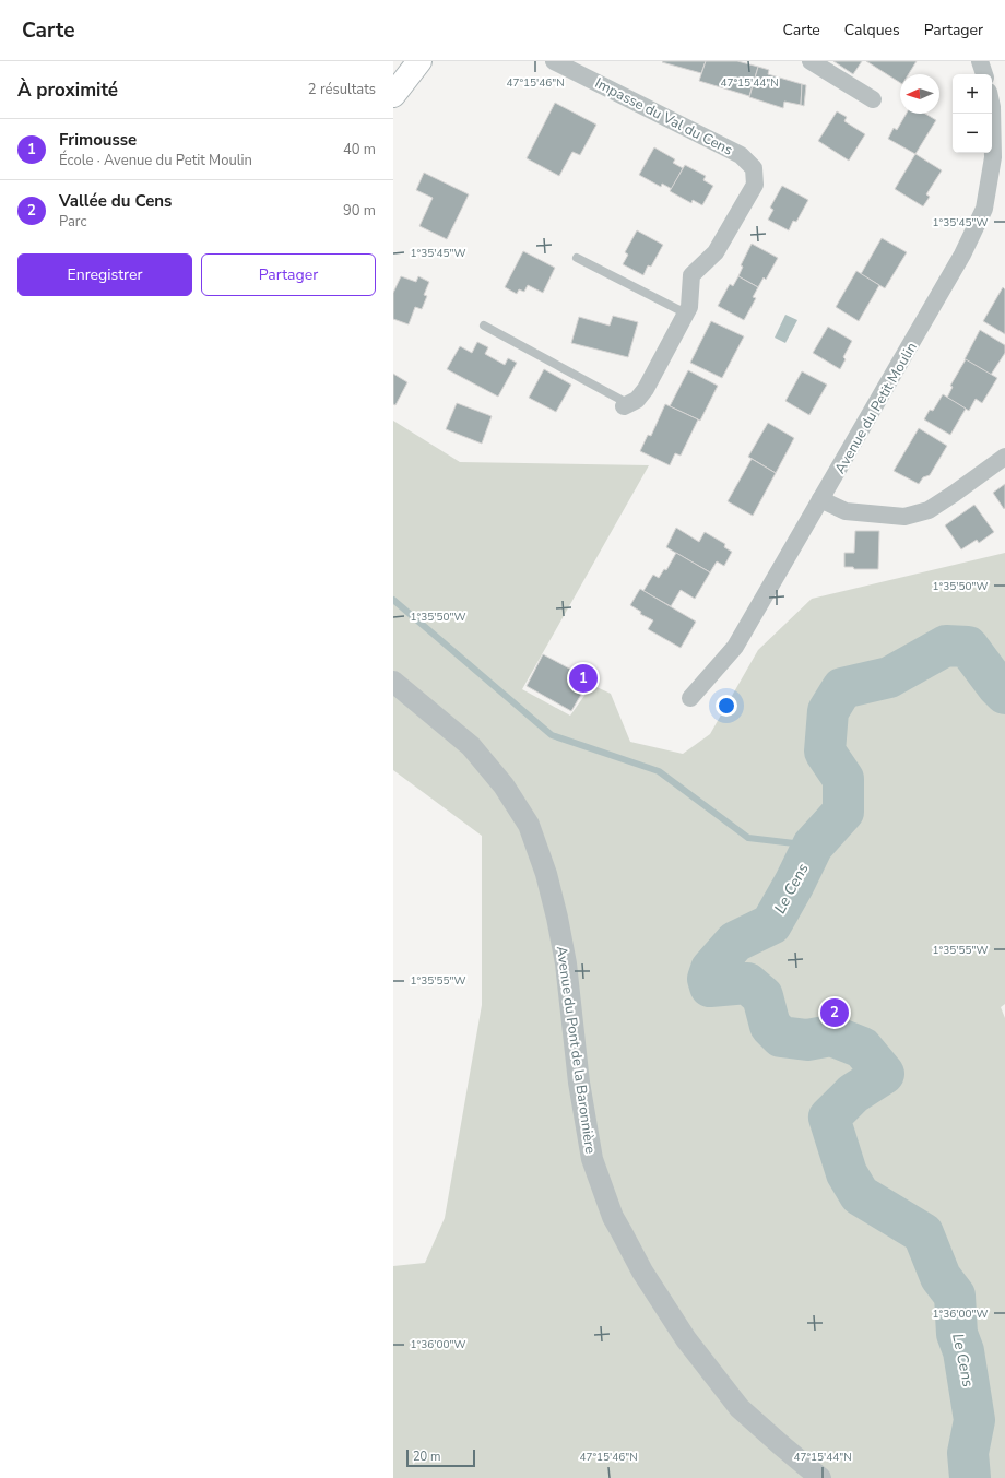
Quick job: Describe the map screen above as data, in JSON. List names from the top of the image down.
{
  "streets": {
    "street": ["Impasse du Val du Cens", "Avenue du Petit Moulin", "Avenue du Pont de la Baronnière"]
  },
  "water": ["Le Cens"],
  "scale_bar": "20 m",
  "north": "left",
  "page": {
    "header": "Carte",
    "nav": ["Carte", "Calques", "Partager"],
    "heading": ["À proximité", "2 résultats"],
    "map_buttons": ["+", "−"],
    "list": [
      {
        "mark": "1",
        "name": "Frimousse",
        "note": "École · Avenue du Petit Moulin",
        "value": "40 m"
      },
      {
        "mark": "2",
        "name": "Vallée du Cens",
        "note": "Parc",
        "value": "90 m"
      }
    ],
    "buttons": ["Enregistrer", "Partager"],
    "pins": ["1", "2"],
    "scale": "20 m"
  },
  "coordinates": [
    "47°15'46\"N",
    "47°15'44\"N",
    "1°35'45\"W",
    "1°35'50\"W",
    "1°35'55\"W",
    "1°36'00\"W"
  ]
}
